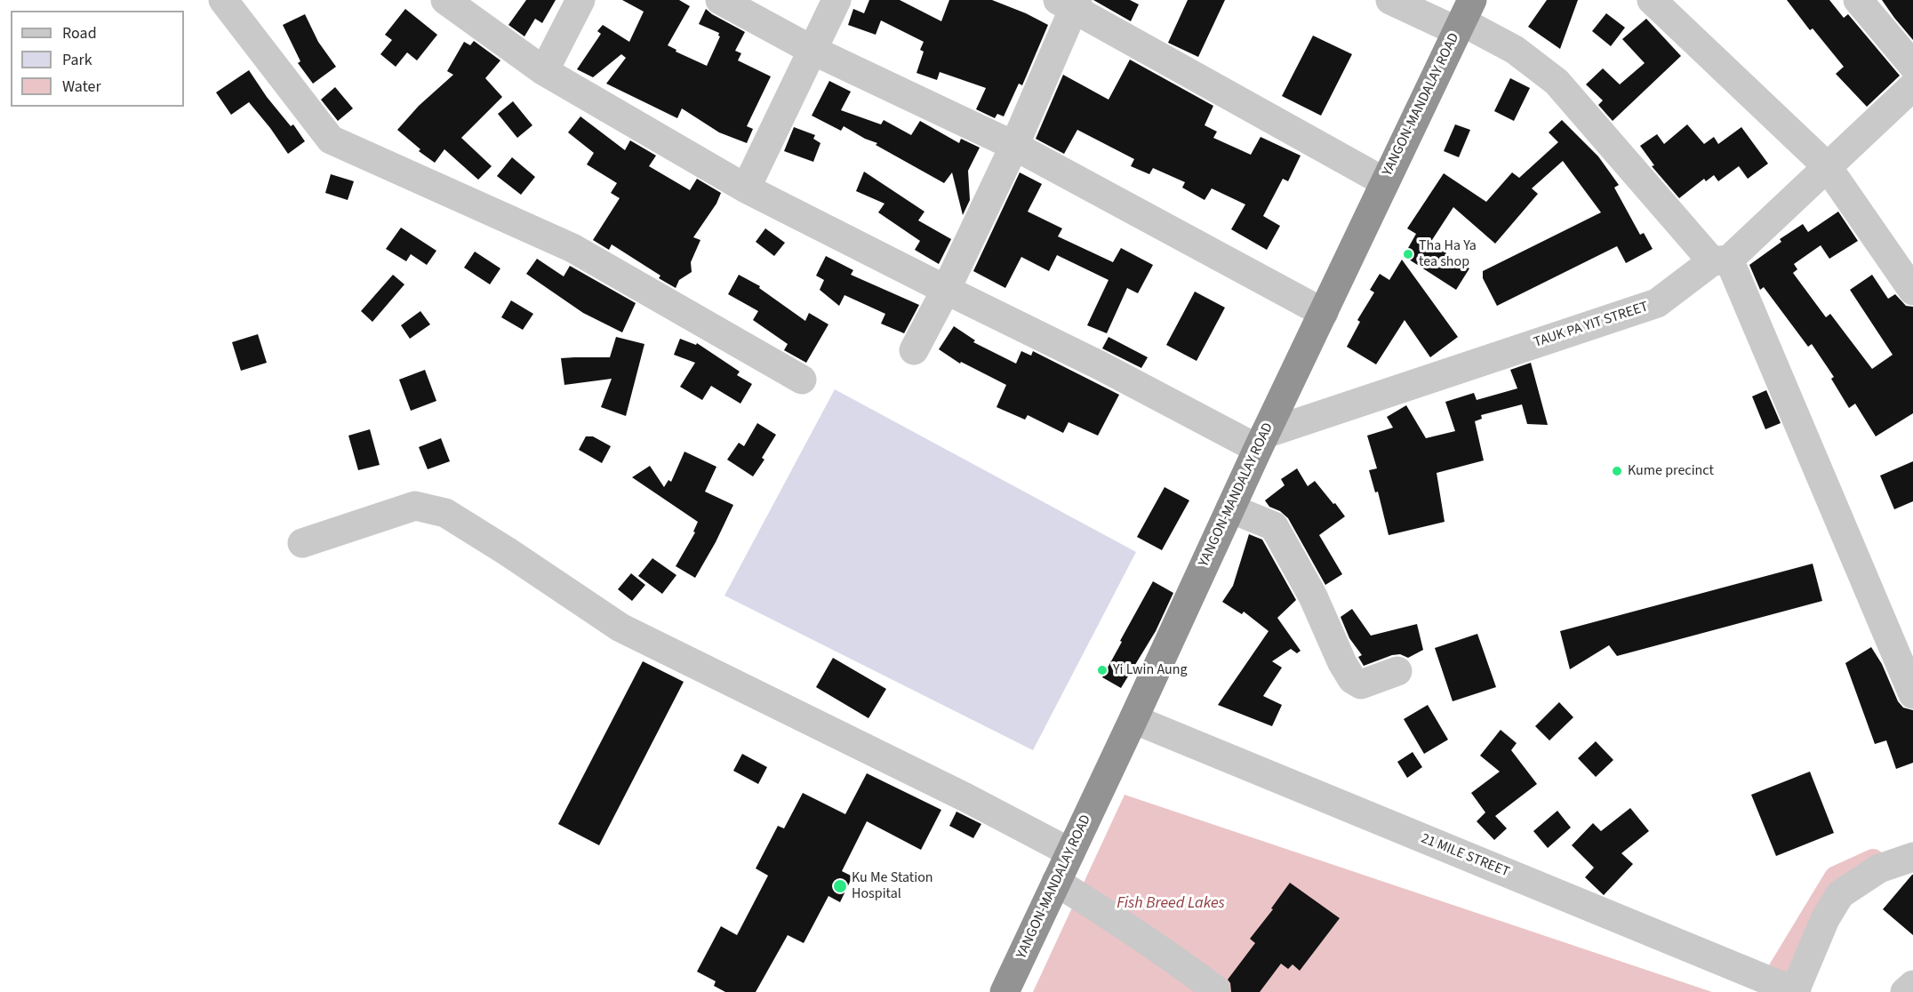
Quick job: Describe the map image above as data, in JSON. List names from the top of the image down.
{
  "streets": {
    "highway": ["YANGON-MANDALAY ROAD"],
    "street": ["TAUK PA YIT STREET", "21 MILE STREET"]
  },
  "crossings": [
    ["YANGON-MANDALAY ROAD", "TAUK PA YIT STREET"],
    ["YANGON-MANDALAY ROAD", "21 MILE STREET"]
  ],
  "water": ["Fish Breed Lakes"],
  "places": [
    "Tha Ha Ya tea shop",
    "Kume precinct",
    "Yi Lwin Aung",
    "Ku Me Station Hospital"
  ],
  "legend": ["Road", "Park", "Water"]
}
